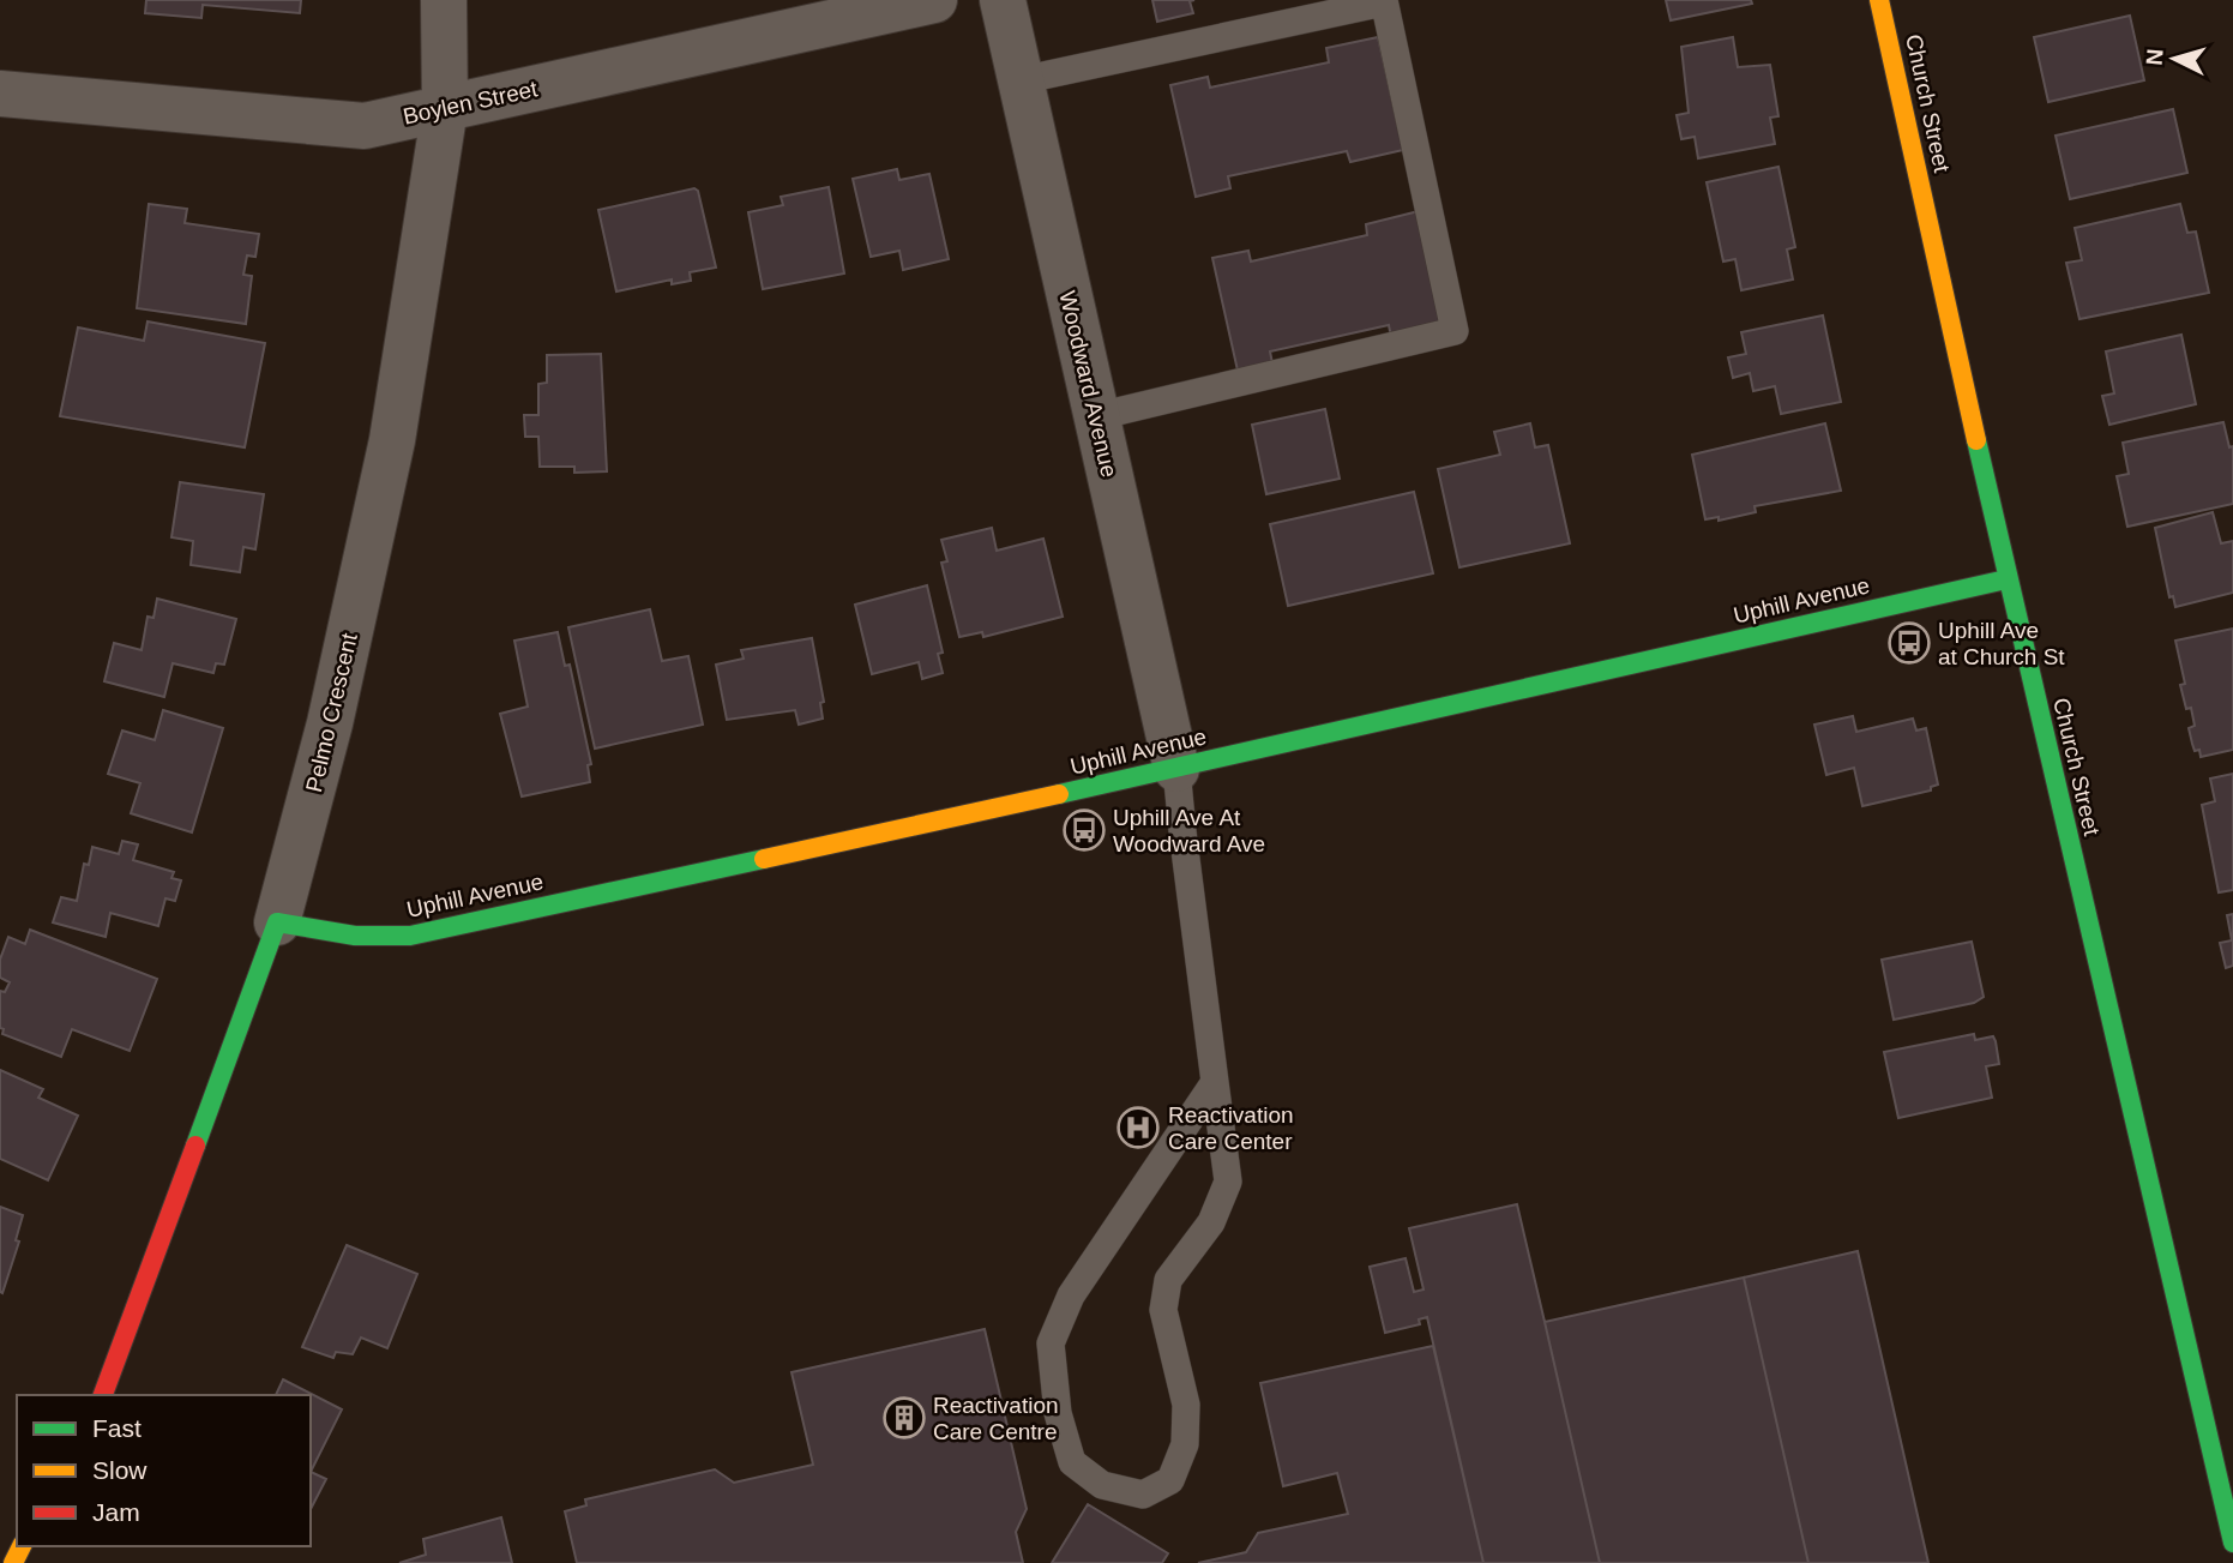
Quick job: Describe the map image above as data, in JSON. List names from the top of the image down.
{
  "streets": {
    "street": [
      "Boylen Street",
      "Church Street",
      "Woodward Avenue",
      "Uphill Avenue",
      "Pelmo Crescent"
    ]
  },
  "crossings": [
    ["Boylen Street", "Pelmo Crescent"],
    ["Church Street", "Uphill Avenue"],
    ["Woodward Avenue", "Uphill Avenue"],
    ["Uphill Avenue", "Pelmo Crescent"]
  ],
  "places": {
    "bus stop": ["Uphill Ave at Church St", "Uphill Ave At Woodward Ave"],
    "hospital": ["Reactivation Care Center"],
    "building": ["Reactivation Care Centre"]
  },
  "legend": ["Fast", "Slow", "Jam"],
  "north": "left"
}
